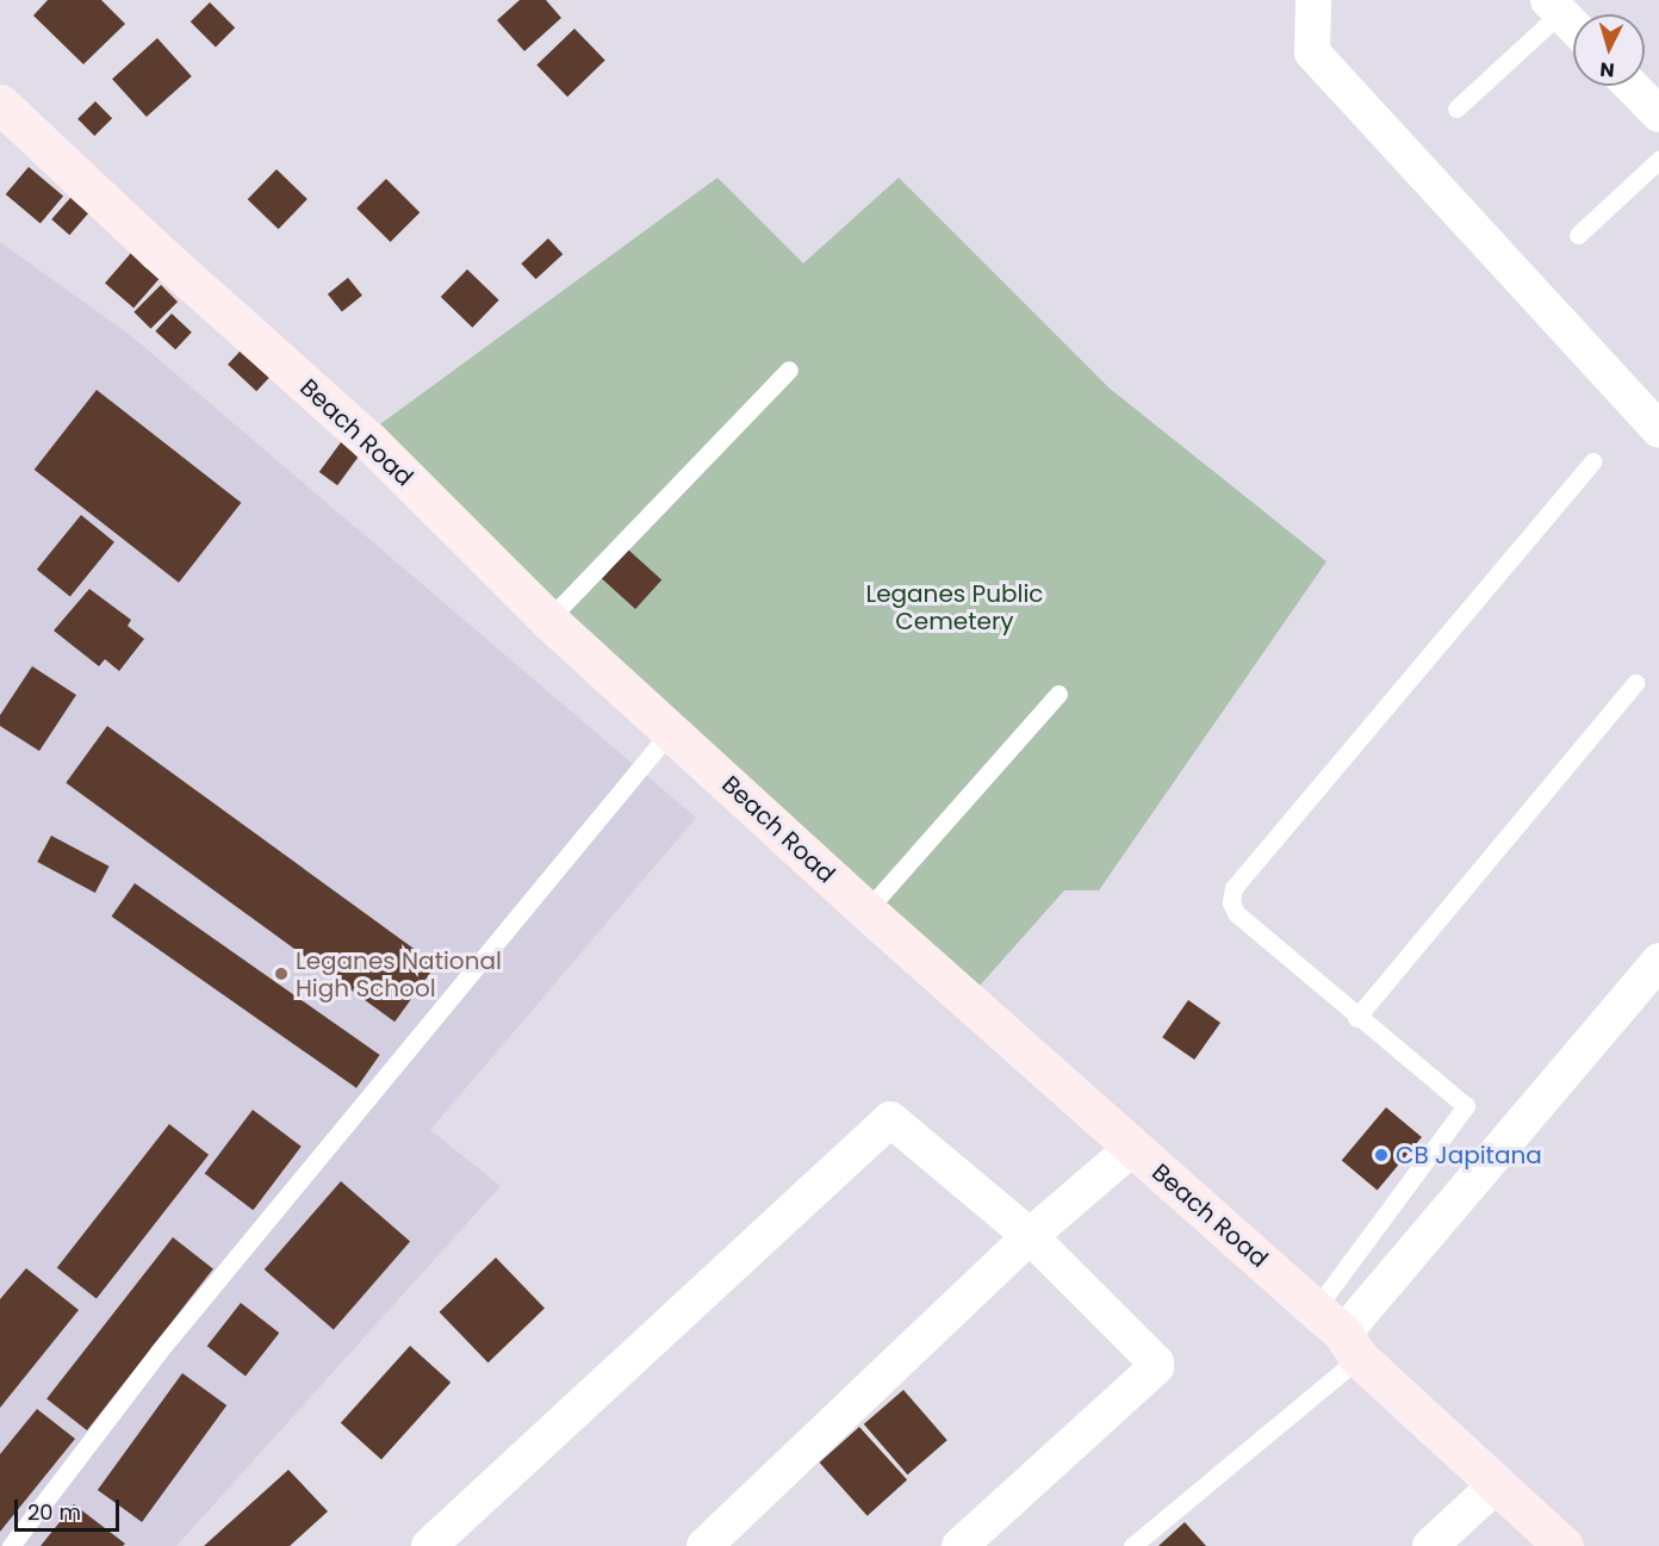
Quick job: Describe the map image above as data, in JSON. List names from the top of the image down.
{
  "streets": {
    "main road": ["Beach Road"]
  },
  "parks": ["Leganes Public Cemetery"],
  "places": ["Leganes National High School", "CB Japitana"],
  "scale_bar": "20 m",
  "north": "bottom"
}
